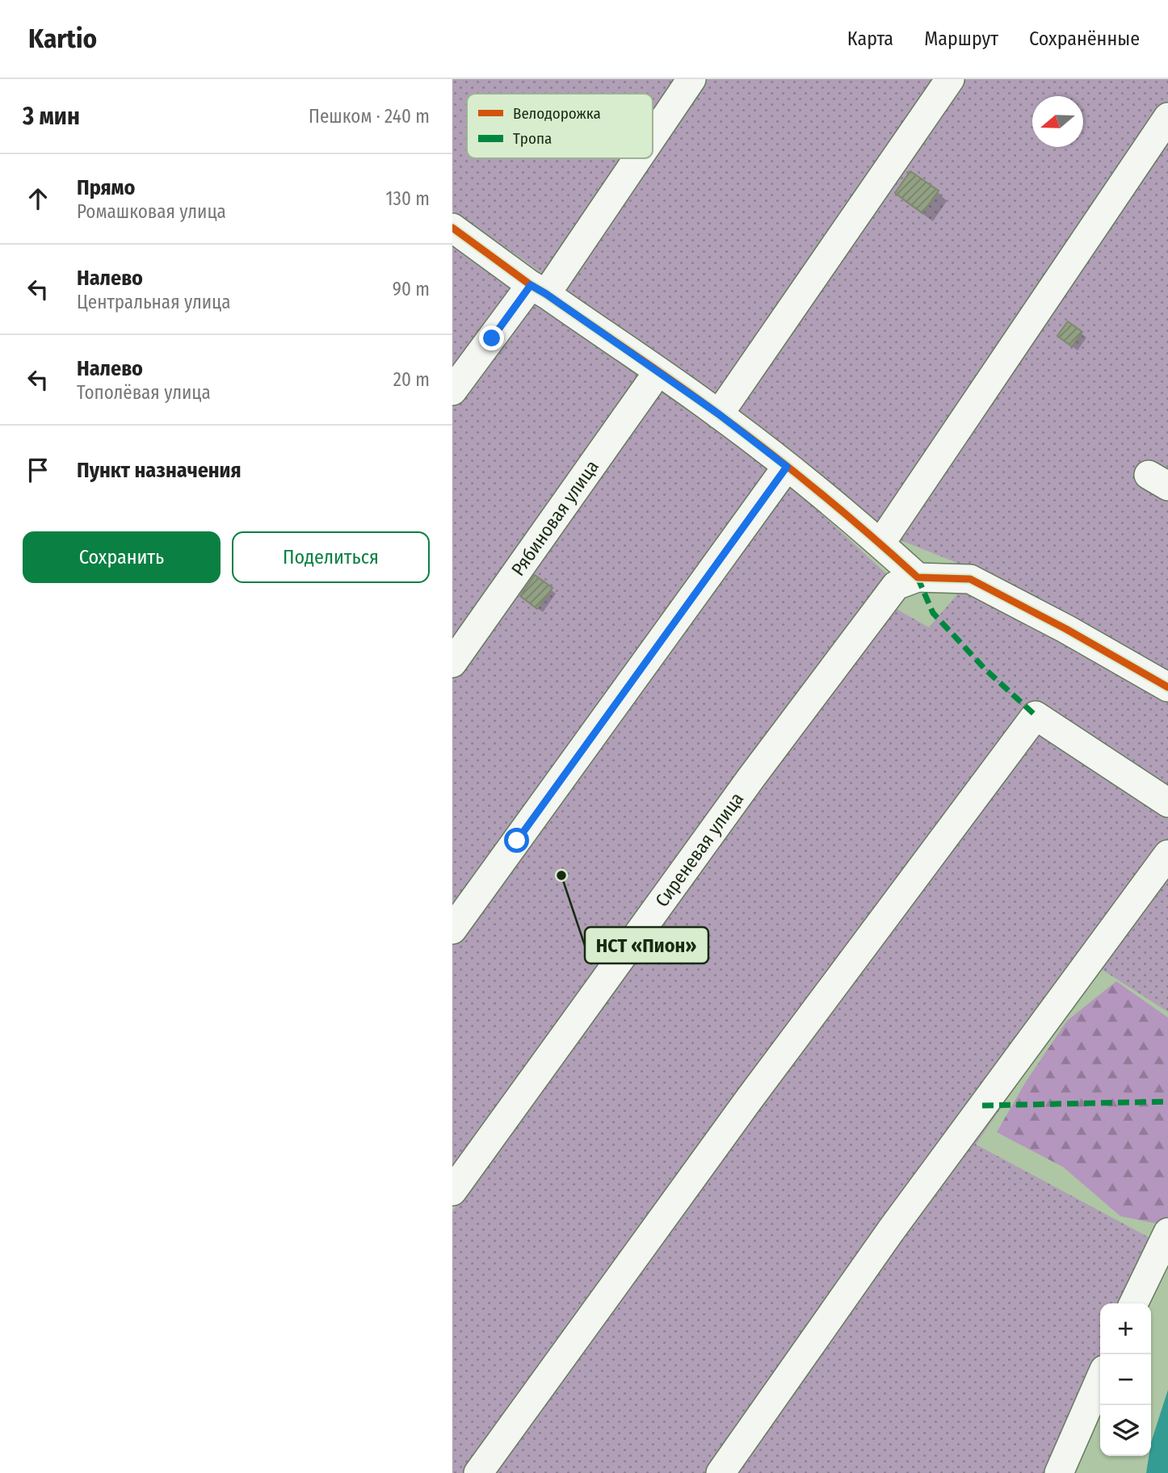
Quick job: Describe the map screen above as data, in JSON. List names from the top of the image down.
{
  "streets": {
    "street": ["Рябиновая улица", "Сиреневая улица"]
  },
  "places": ["НСТ «Пион»"],
  "legend": ["Велодорожка", "Тропа"],
  "north": "left",
  "page": {
    "header": "Kartio",
    "nav": ["Карта", "Маршрут", "Сохранённые"],
    "heading": ["3 мин", "Пешком · 240 m"],
    "list": [
      ["Прямо", "Ромашковая улица", "130 m"],
      ["Налево", "Центральная улица", "90 m"],
      ["Налево", "Тополёвая улица", "20 m"],
      "Пункт назначения"
    ],
    "buttons": ["Сохранить", "Поделиться"],
    "map_buttons": ["+", "−"]
  }
}
